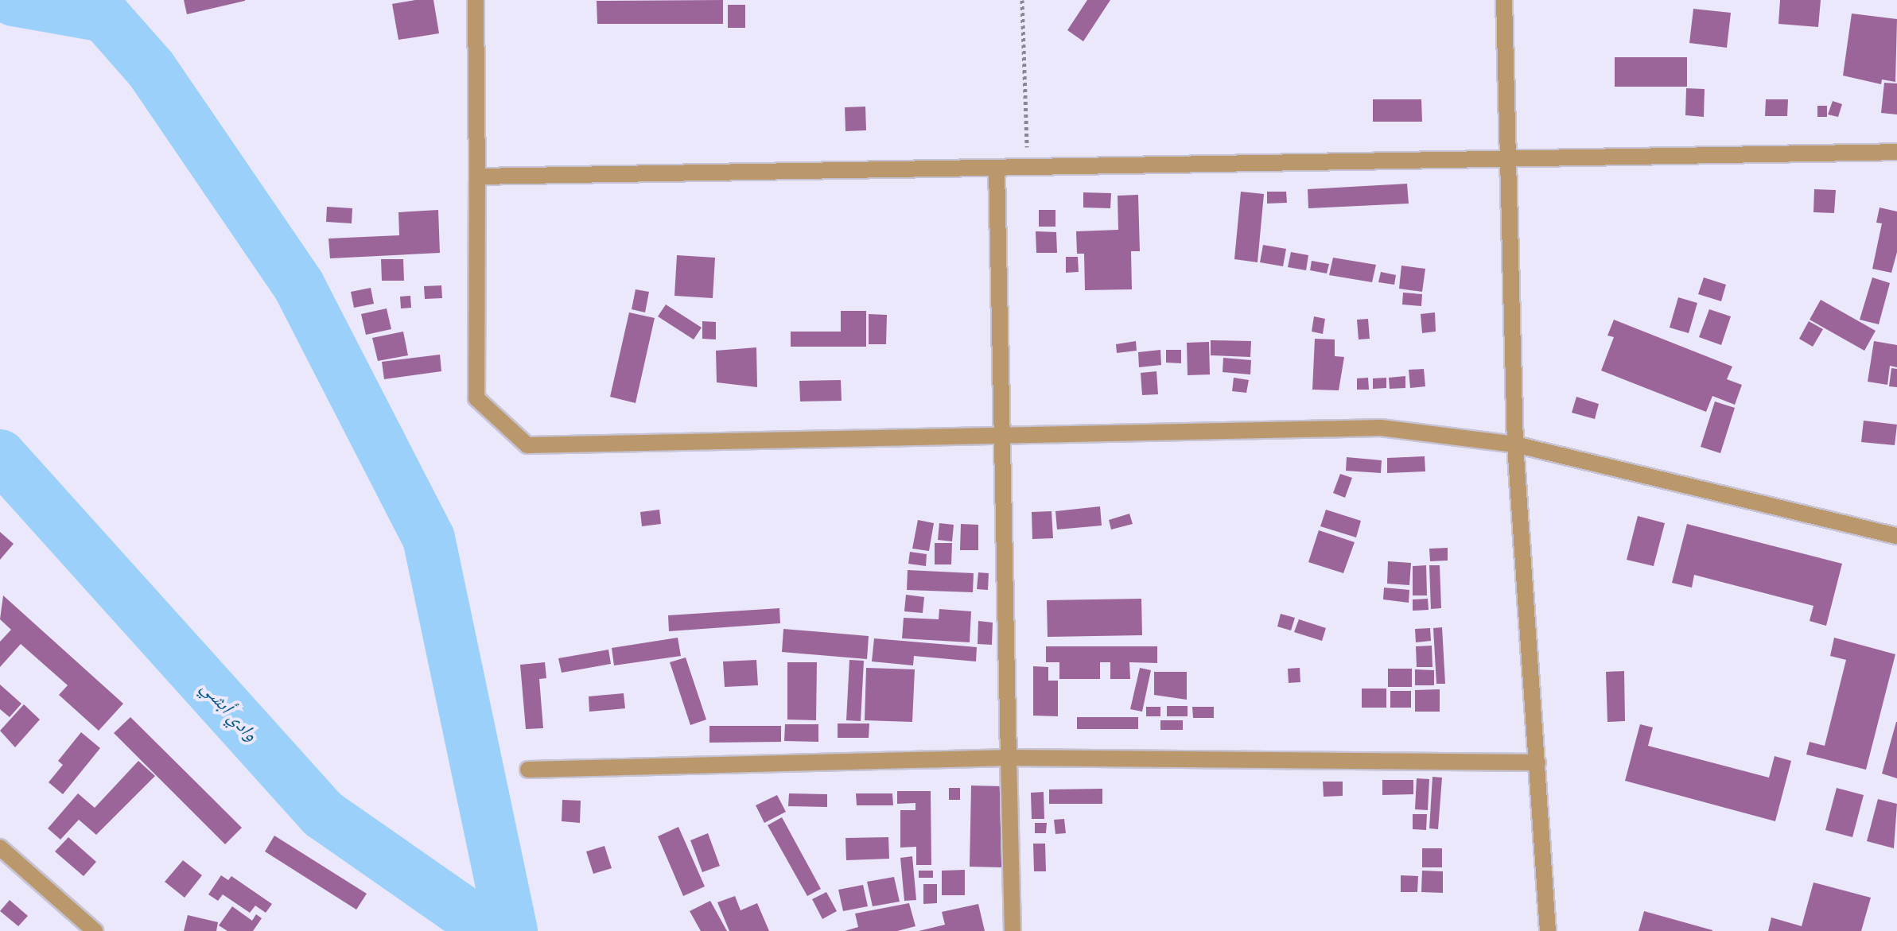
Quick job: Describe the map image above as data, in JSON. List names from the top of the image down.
{
  "water": ["وادي أبشي"]
}
